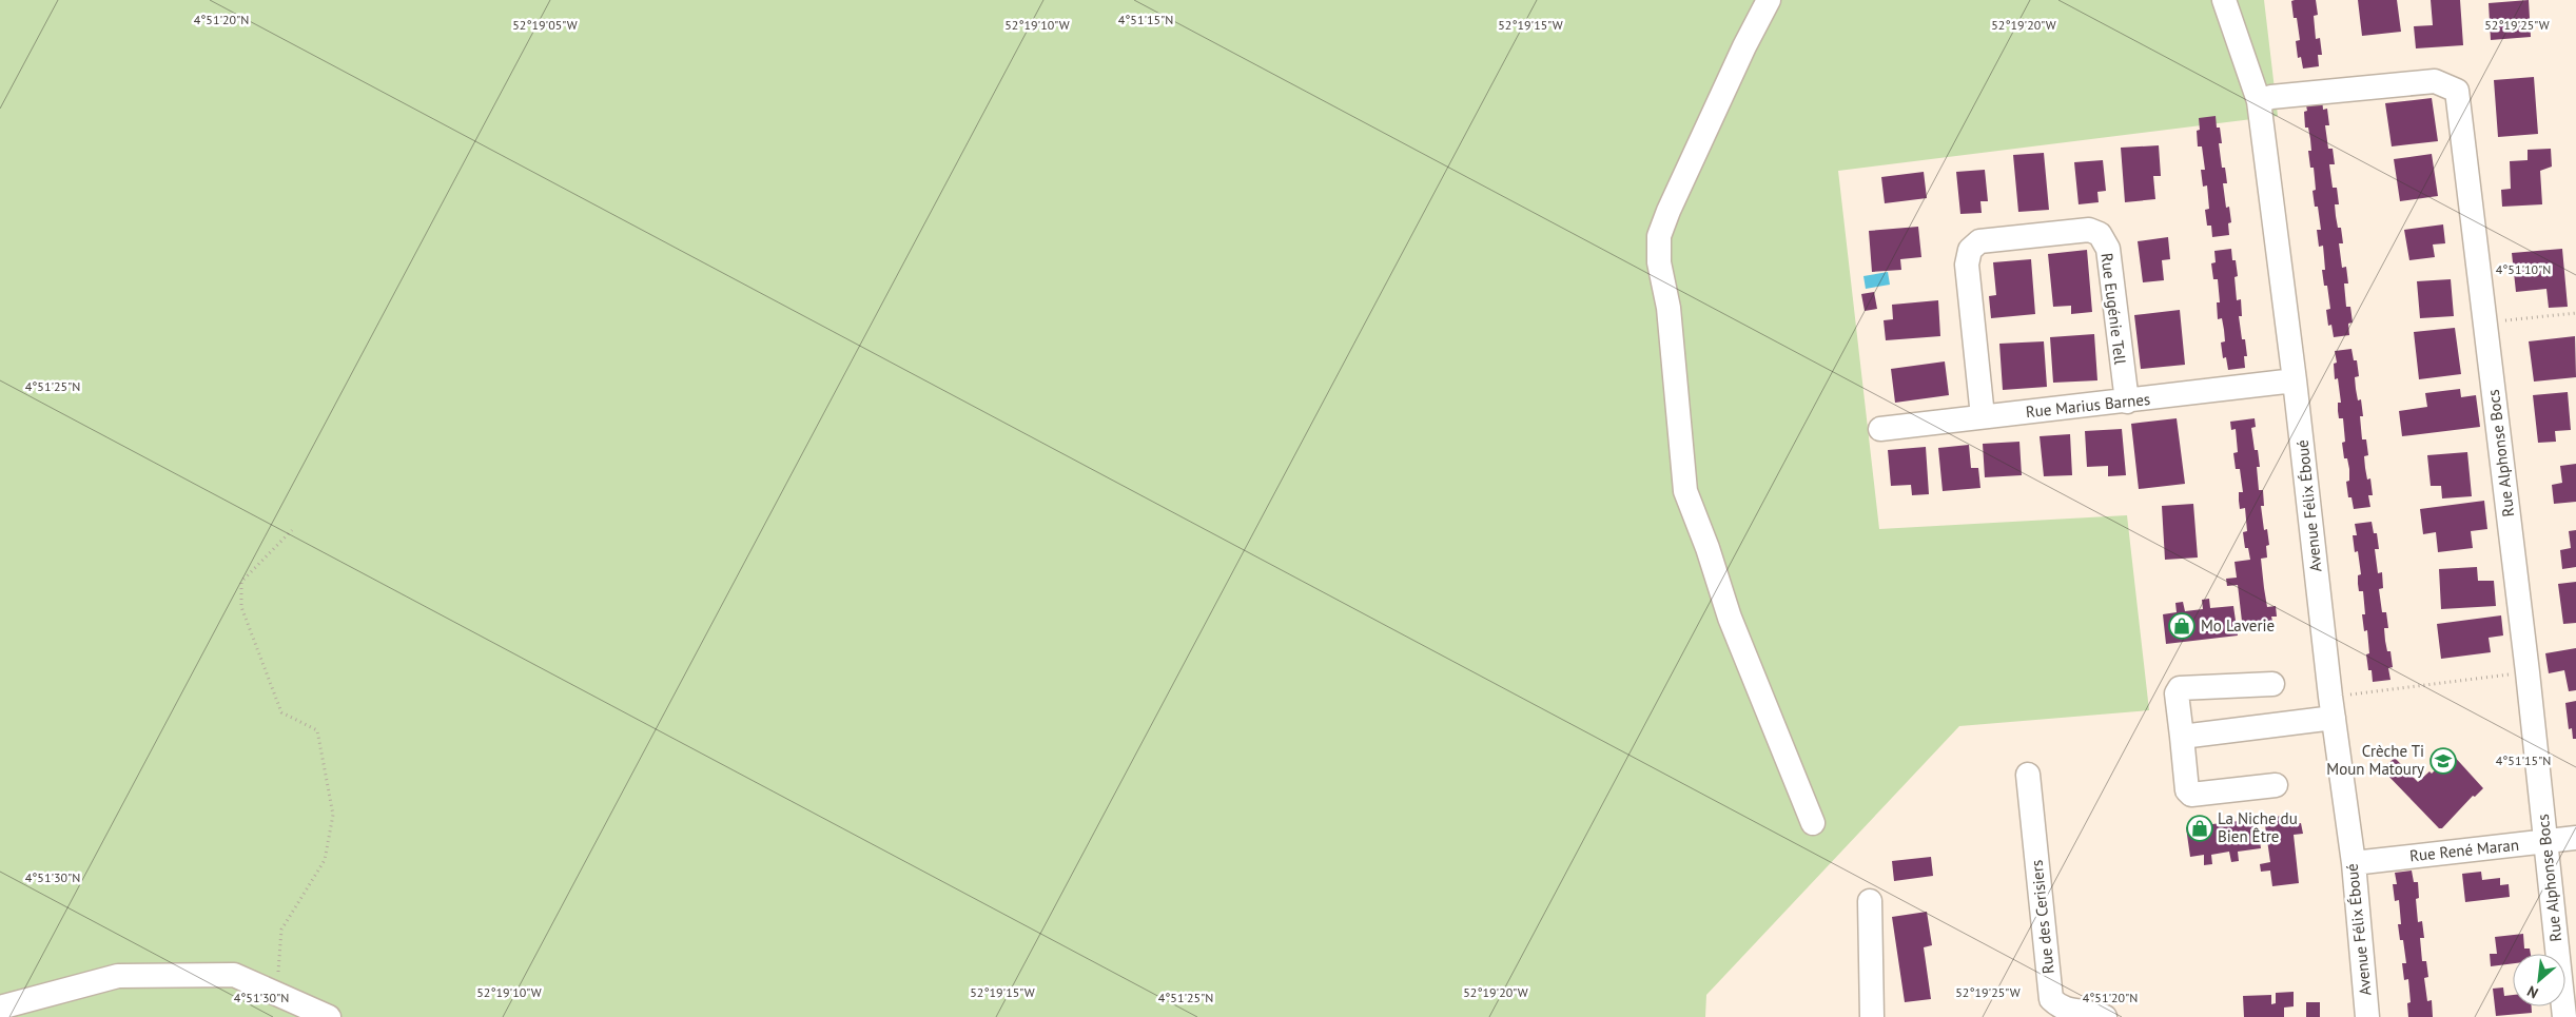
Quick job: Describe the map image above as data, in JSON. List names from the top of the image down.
{
  "streets": {
    "street": [
      "Rue Eugénie Tell",
      "Rue Marius Barnes",
      "Rue Alphonse Bocs",
      "Avenue Félix Éboué",
      "Rue René Maran",
      "Rue des Cerisiers"
    ]
  },
  "crossings": [
    ["Rue Eugénie Tell", "Rue Marius Barnes"],
    ["Rue Marius Barnes", "Avenue Félix Éboué"],
    ["Rue Alphonse Bocs", "Avenue Félix Éboué"],
    ["Rue Alphonse Bocs", "Rue René Maran"],
    ["Avenue Félix Éboué", "Rue René Maran"]
  ],
  "places": {
    "shop": ["Mo Laverie", "La Niche du Bien Être"],
    "school or university": ["Crèche Ti Moun Matoury"]
  },
  "north": "bottom left",
  "coordinates": [
    "4°51'20\"N",
    "4°51'15\"N",
    "52°19'05\"W",
    "52°19'10\"W",
    "52°19'15\"W",
    "52°19'20\"W",
    "52°19'25\"W",
    "4°51'10\"N",
    "4°51'25\"N",
    "4°51'30\"N"
  ]
}
